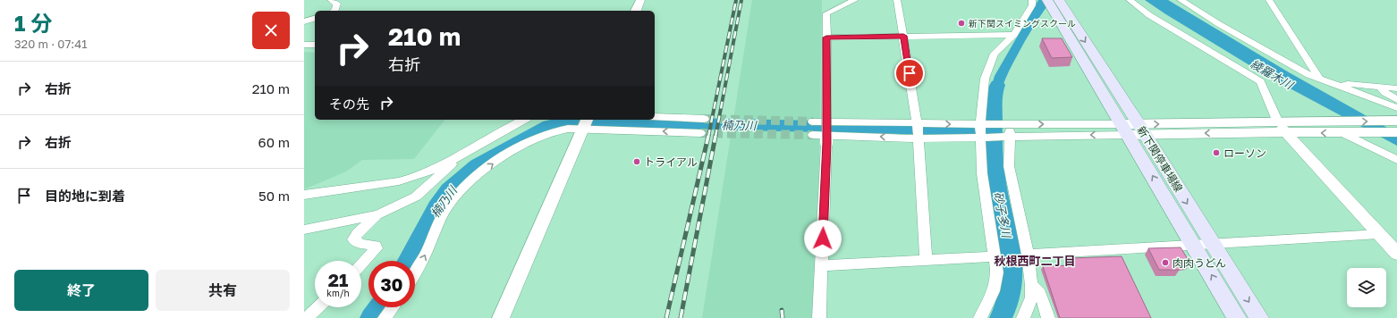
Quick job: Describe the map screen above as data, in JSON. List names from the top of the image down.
{
  "streets": {
    "main road": ["新下関停車場線"]
  },
  "districts": ["秋根西町二丁目"],
  "water": ["綾羅木川", "楠乃川", "砂子多川"],
  "places": [
    "新下関スイミングスクール",
    "ローソン",
    "トライアル",
    "肉肉うどん"
  ],
  "page": {
    "heading": ["1 分", "320 m · 07:41"],
    "turn": ["210 m", "右折"],
    "list": [
      {
        "name": "右折",
        "value": "210 m"
      },
      {
        "name": "右折",
        "value": "60 m"
      },
      {
        "name": "目的地に到着",
        "value": "50 m"
      }
    ],
    "then": "その先",
    "speed": "21 km/h",
    "limit": "30",
    "buttons": ["終了", "共有"]
  }
}
